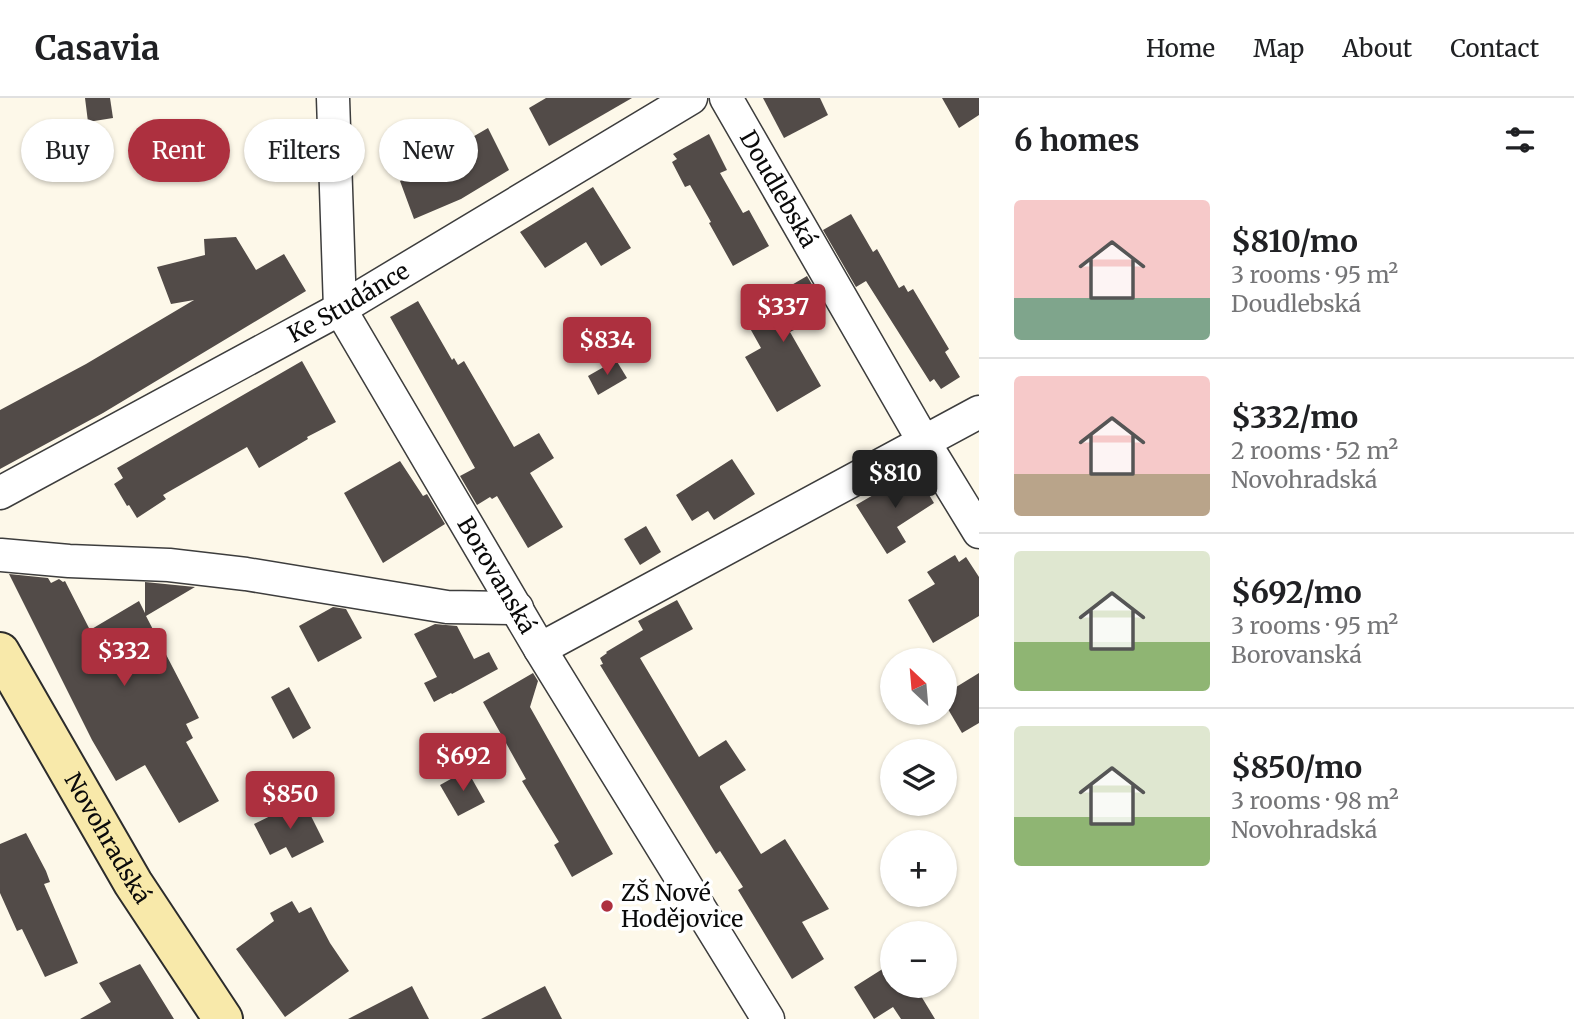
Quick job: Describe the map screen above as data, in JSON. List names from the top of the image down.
{
  "streets": {
    "main road": ["Novohradská"],
    "street": ["Doudlebská", "Ke Studánce", "Borovanská"]
  },
  "crossings": [
    ["Ke Studánce", "Borovanská"]
  ],
  "places": ["ZŠ Nové Hodějovice"],
  "north": "top left",
  "page": {
    "header": "Casavia",
    "nav": [
      "Home",
      "Map",
      "About",
      "Contact"
    ],
    "heading": "6 homes",
    "chip": [
      "Buy",
      "Rent",
      "Filters",
      "New"
    ],
    "list": [
      {
        "name": "$810/mo",
        "note": "3 rooms · 95 m² · Doudlebská"
      },
      {
        "name": "$332/mo",
        "note": "2 rooms · 52 m² · Novohradská"
      },
      {
        "name": "$692/mo",
        "note": "3 rooms · 95 m² · Borovanská"
      },
      {
        "name": "$850/mo",
        "note": "3 rooms · 98 m² · Novohradská"
      }
    ],
    "price": [
      "$337",
      "$834",
      "$810",
      "$332",
      "$692",
      "$850"
    ],
    "map_buttons": ["+", "−"]
  }
}
